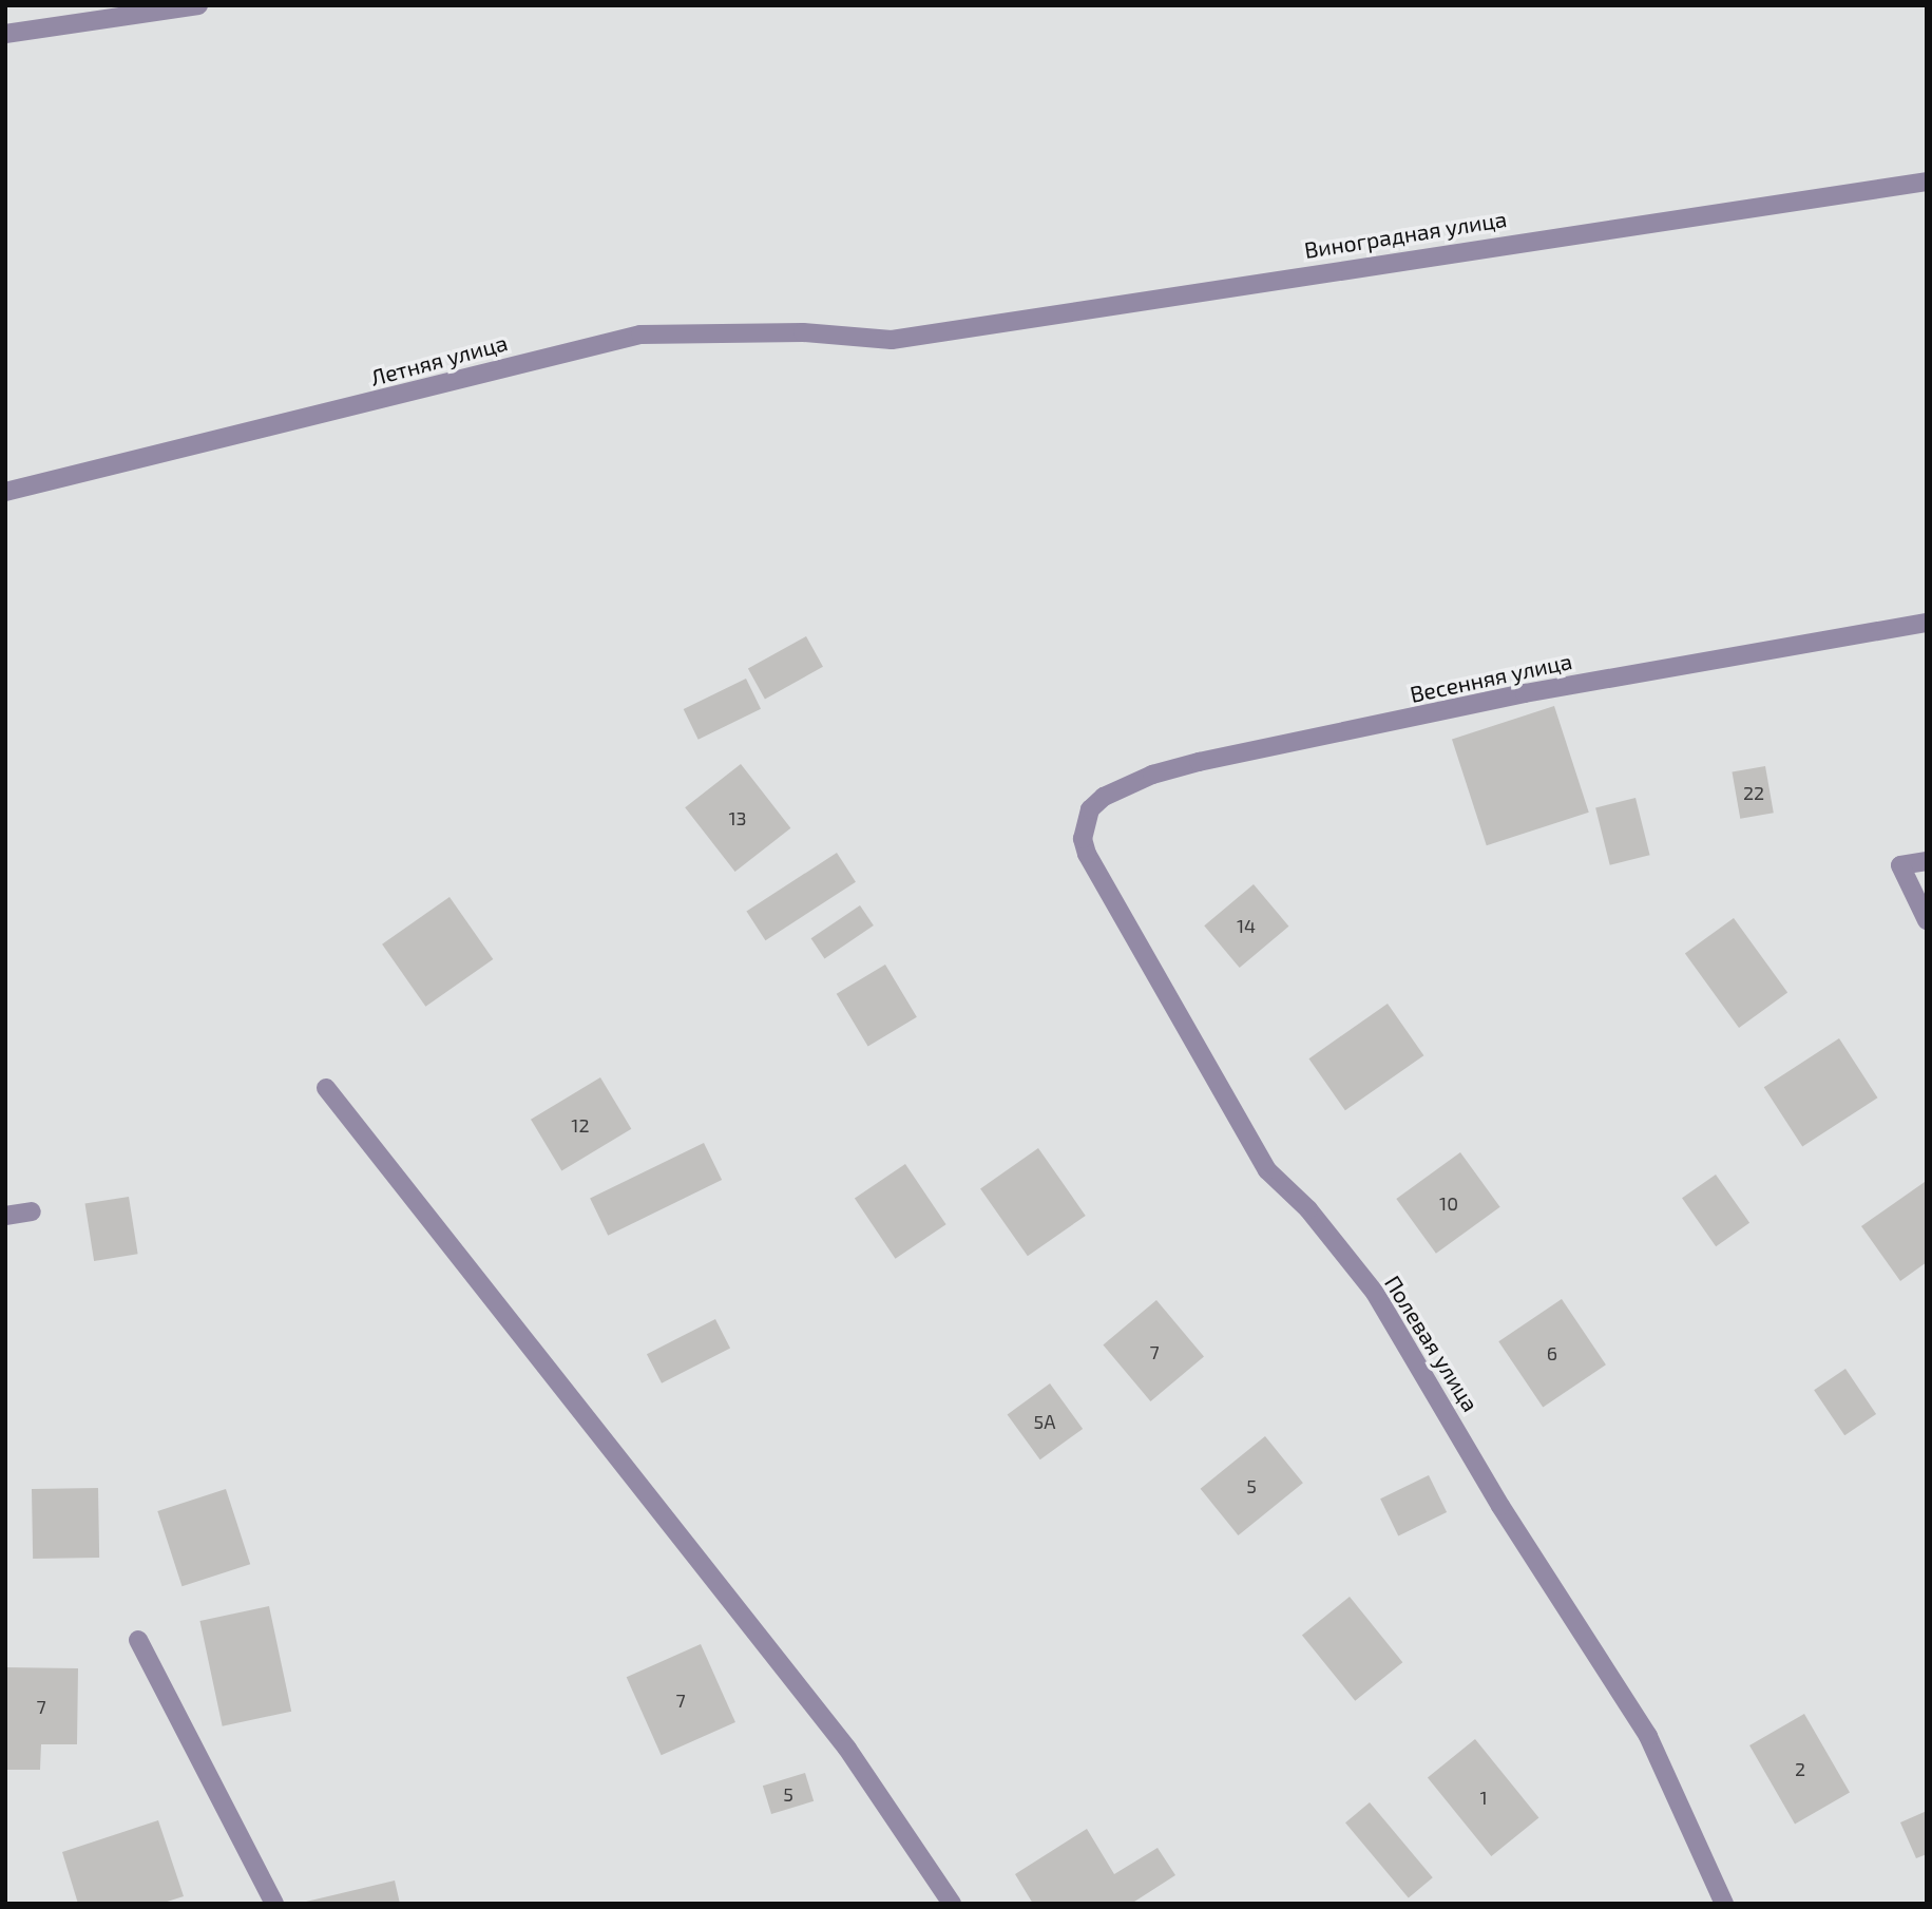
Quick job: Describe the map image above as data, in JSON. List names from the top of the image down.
{
  "streets": {
    "street": [
      "Виноградная улица",
      "Летняя улица",
      "Весенняя улица",
      "Полевая улица"
    ]
  },
  "crossings": [
    ["Виноградная улица", "Летняя улица"],
    ["Весенняя улица", "Полевая улица"]
  ],
  "house_numbers": [
    "22",
    "13",
    "14",
    "12",
    "10",
    "7",
    "6",
    "5А",
    "5",
    "7",
    "7",
    "2",
    "5",
    "1"
  ]
}
